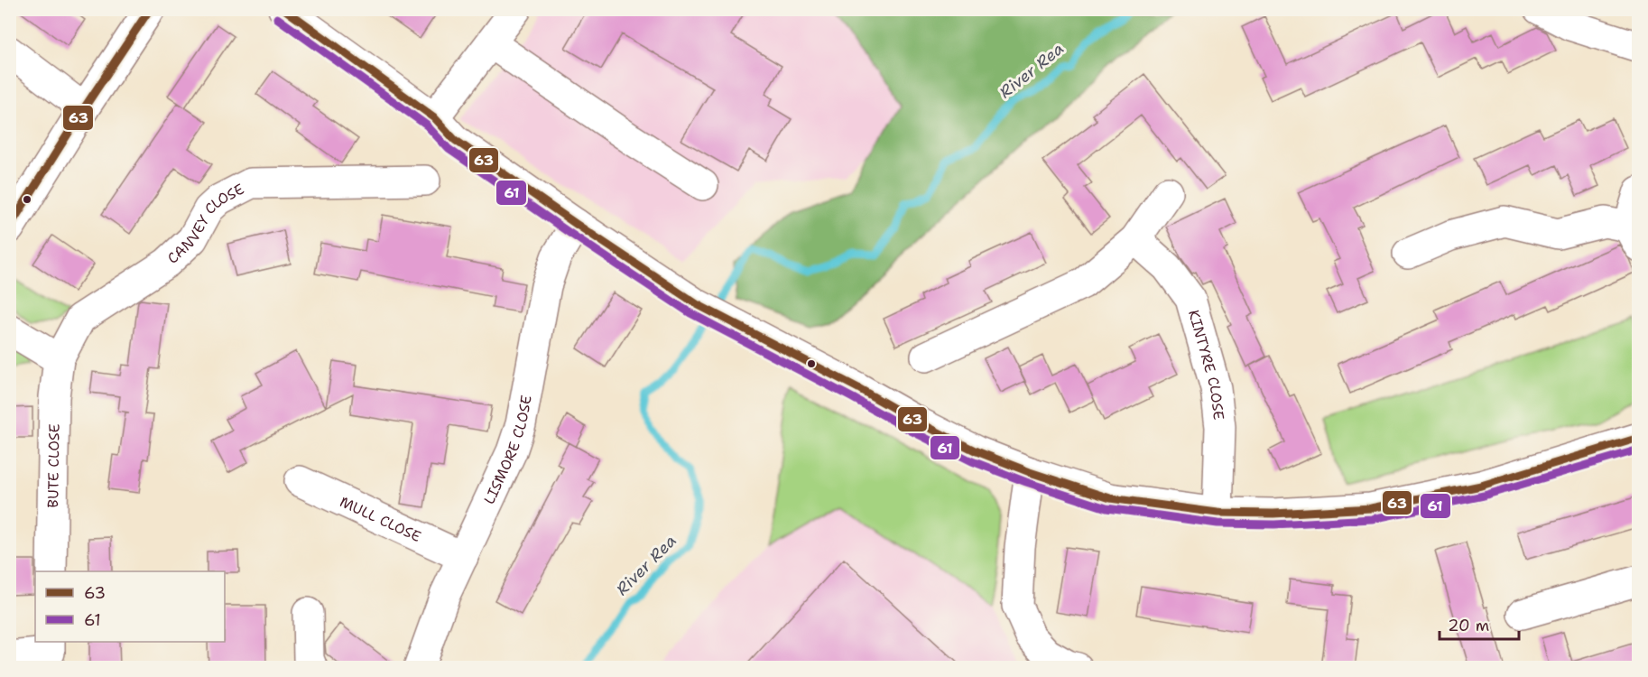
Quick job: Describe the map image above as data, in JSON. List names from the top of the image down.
{
  "streets": {
    "street": [
      "CANVEY CLOSE",
      "KINTYRE CLOSE",
      "LISMORE CLOSE",
      "BUTE CLOSE",
      "MULL CLOSE"
    ]
  },
  "crossings": [
    ["CANVEY CLOSE", "BUTE CLOSE"],
    ["LISMORE CLOSE", "MULL CLOSE"]
  ],
  "water": ["River Rea"],
  "lines": ["transit line 63", "transit line 61"],
  "legend": ["63", "61"],
  "scale_bar": "20 m"
}
